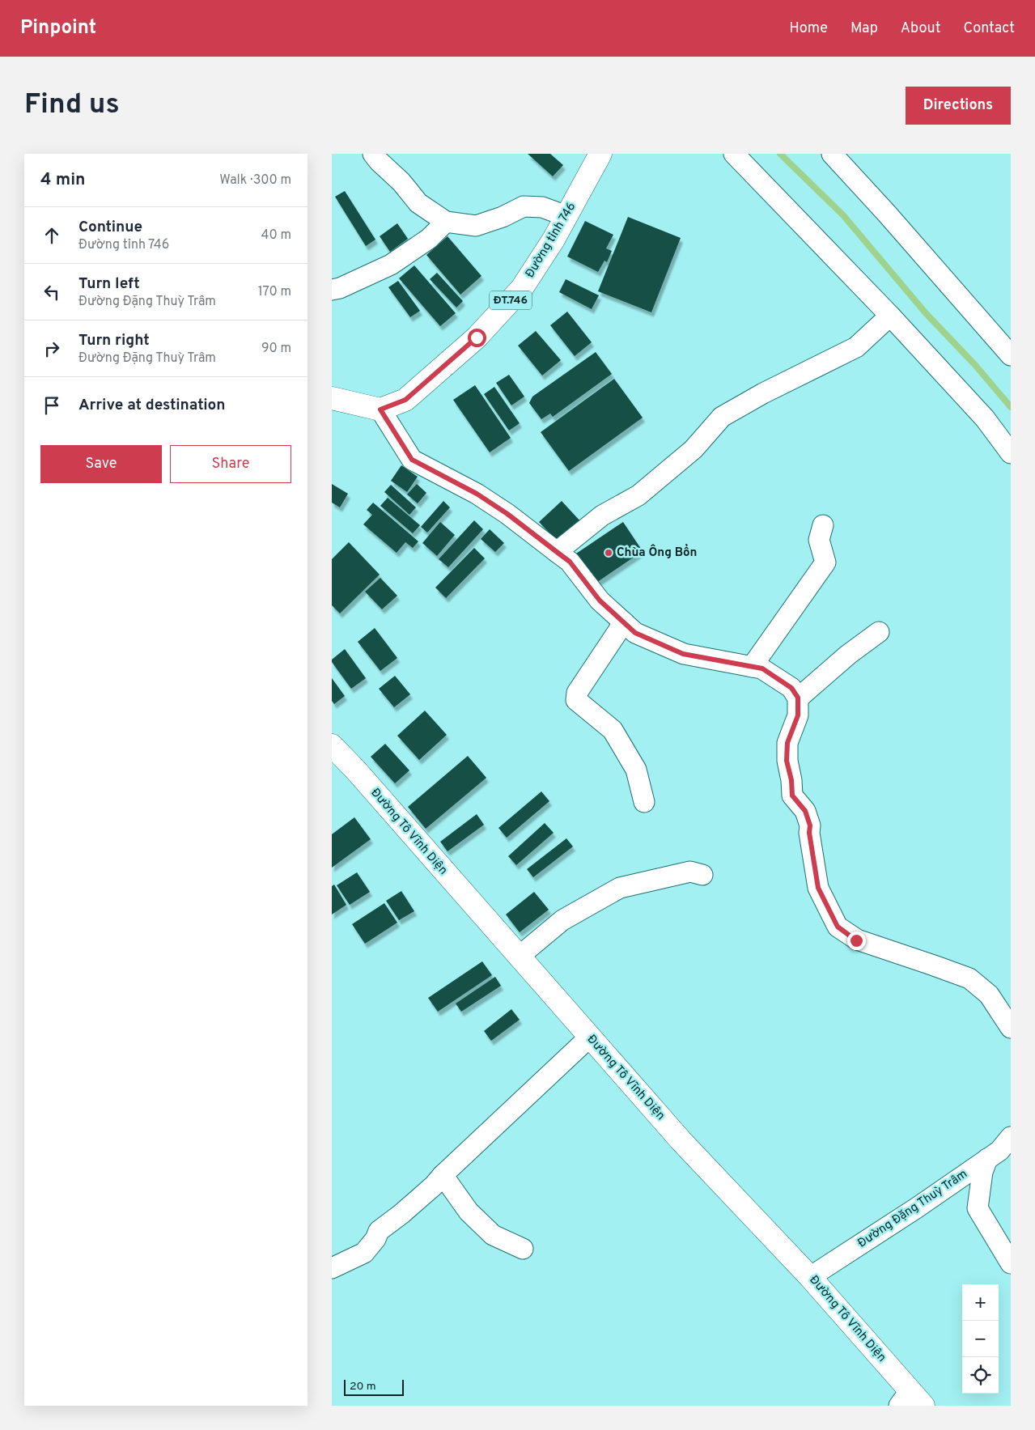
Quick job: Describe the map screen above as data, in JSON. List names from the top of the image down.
{
  "streets": {
    "main road": ["Đường tỉnh 746", "ĐT.746", "Đường Tô Vĩnh Diện"],
    "street": ["Đường Đặng Thuỳ Trâm"]
  },
  "crossings": [
    ["Đường Tô Vĩnh Diện", "Đường Đặng Thuỳ Trâm"]
  ],
  "places": ["Chùa Ông Bổn"],
  "scale_bar": "20 m",
  "page": {
    "header": "Pinpoint",
    "nav": [
      "Home",
      "Map",
      "About",
      "Contact"
    ],
    "buttons": [
      "Directions",
      ["Save", "Share"]
    ],
    "title": "Find us",
    "heading": ["4 min", "Walk · 300 m"],
    "list": [
      ["Continue", "Đường tỉnh 746", "40 m"],
      ["Turn left", "Đường Đặng Thuỳ Trâm", "170 m"],
      ["Turn right", "Đường Đặng Thuỳ Trâm", "90 m"],
      "Arrive at destination"
    ],
    "map_buttons": ["+", "−"],
    "scale": "20 m"
  }
}
